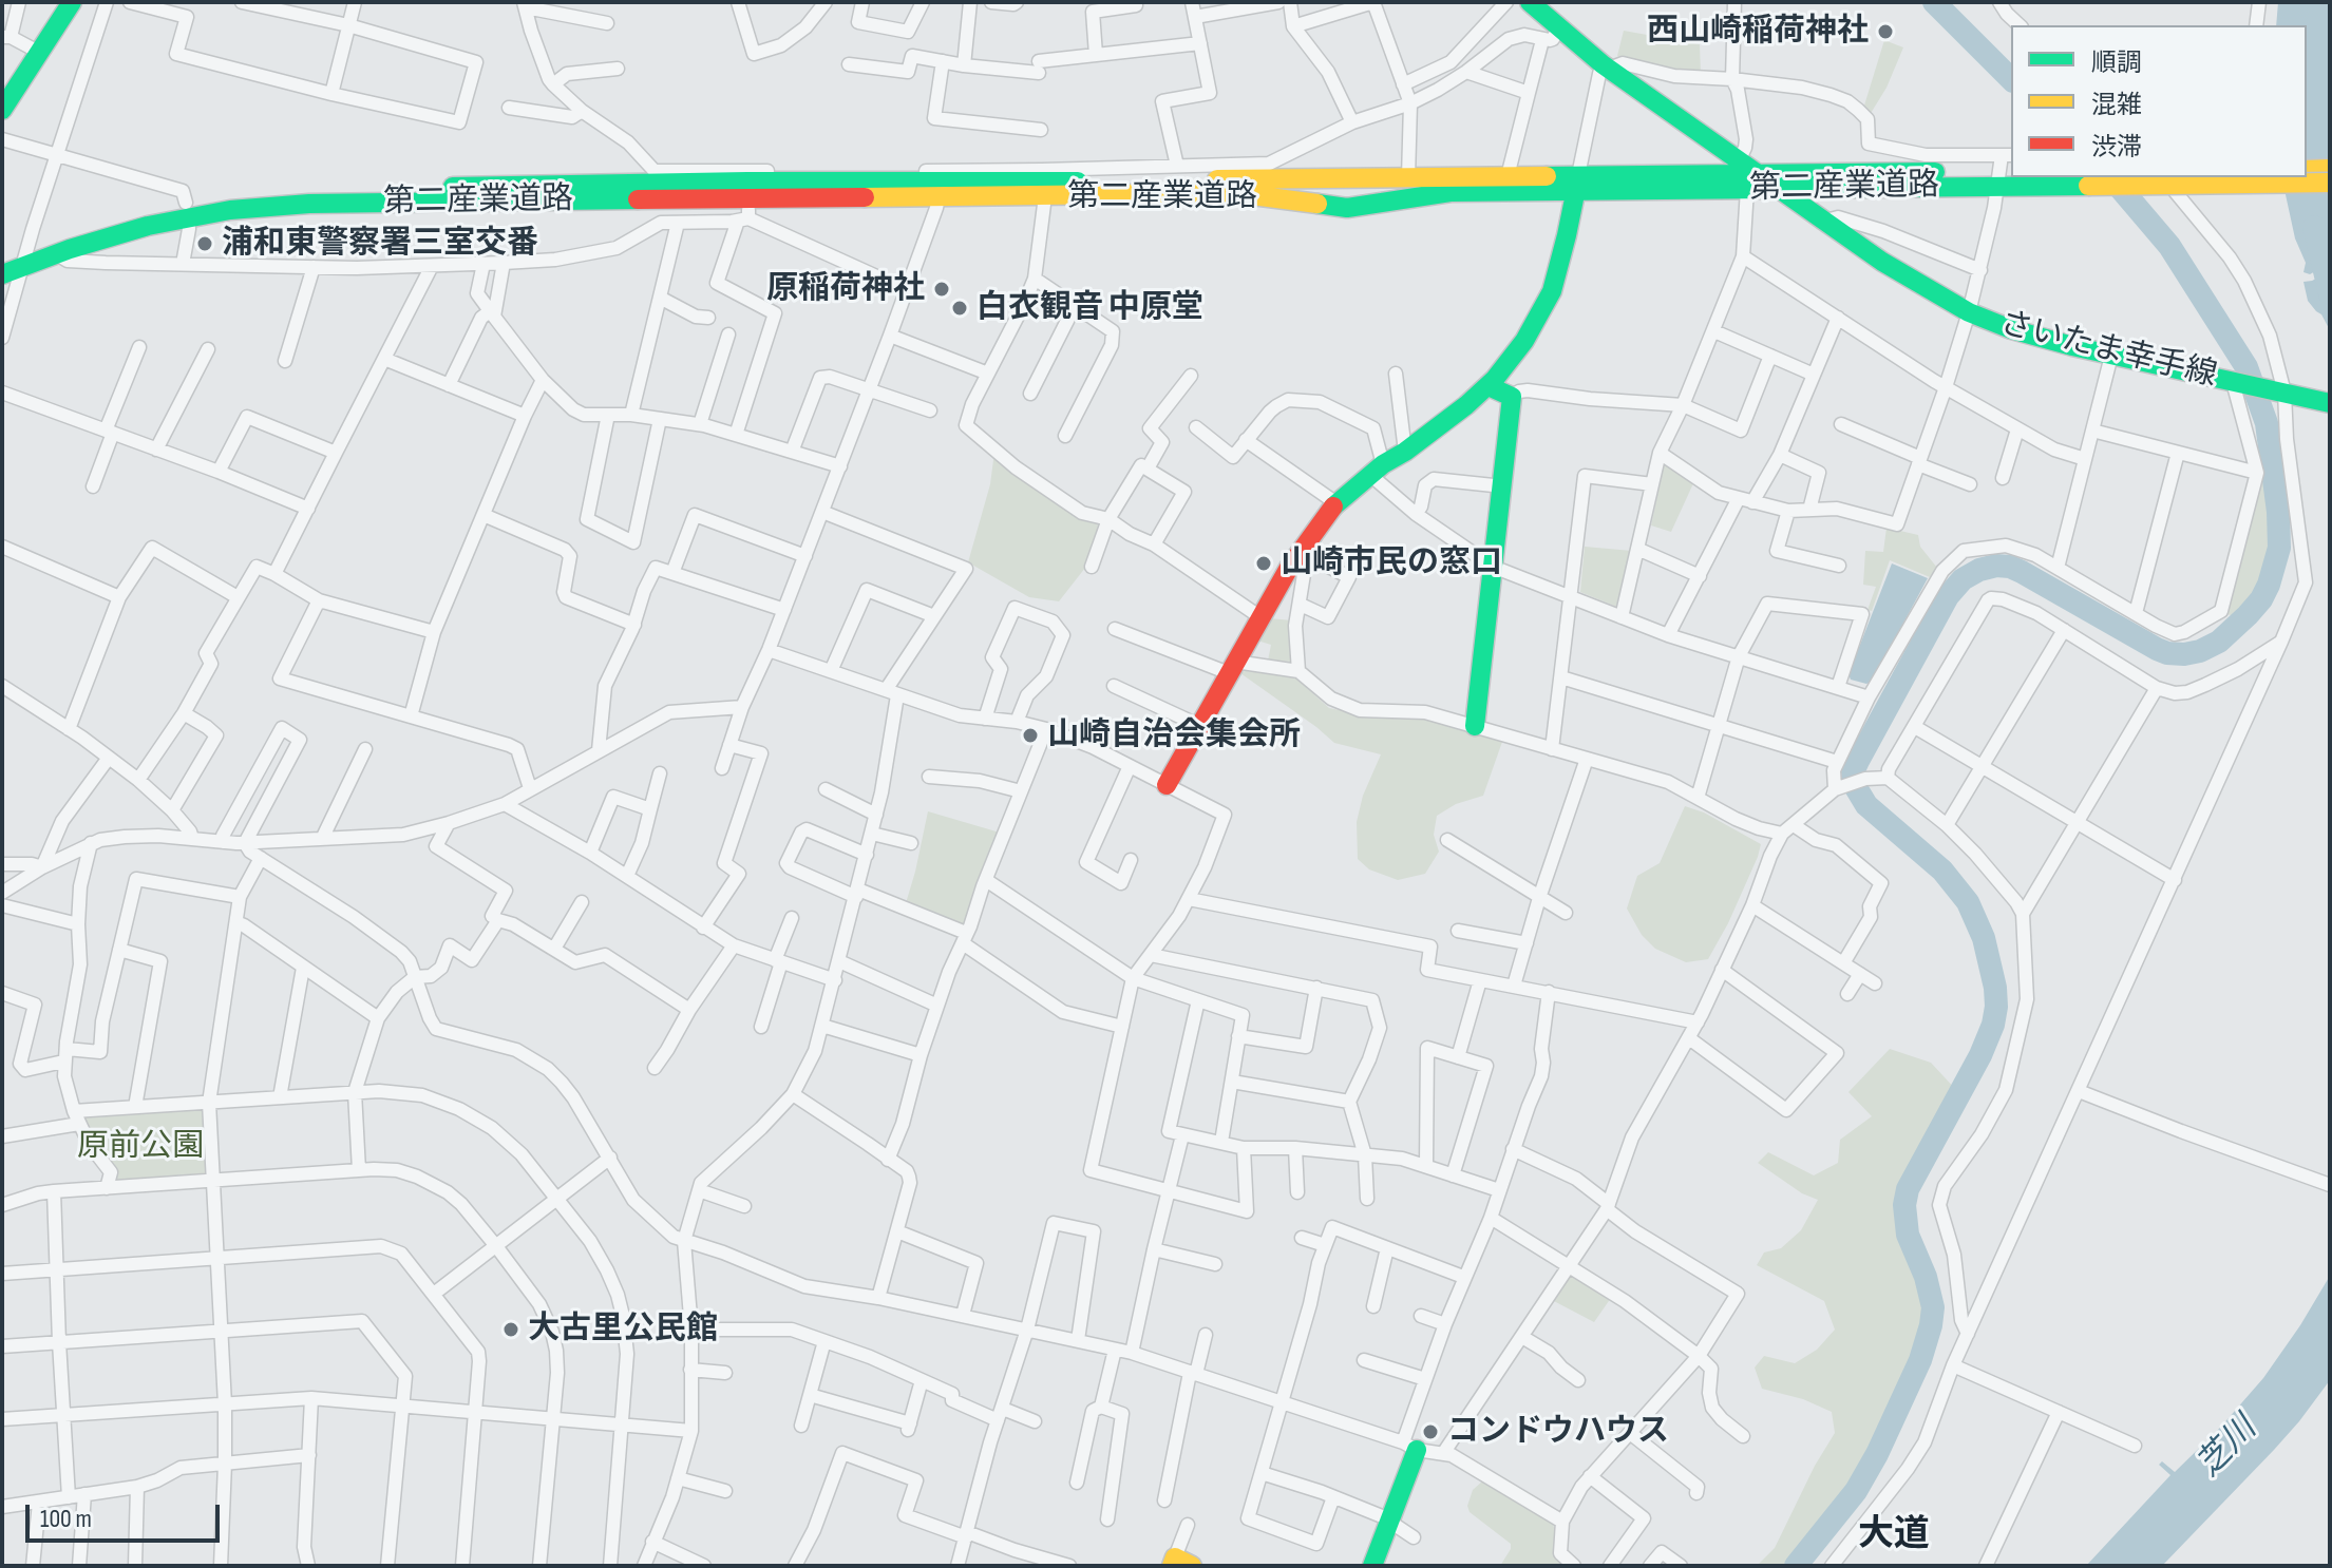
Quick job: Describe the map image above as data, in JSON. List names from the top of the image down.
{
  "streets": {
    "main road": ["第二産業道路", "さいたま幸手線"]
  },
  "crossings": [
    ["第二産業道路", "さいたま幸手線"]
  ],
  "districts": ["大道"],
  "water": ["芝川"],
  "parks": ["原前公園"],
  "places": [
    "西山崎稲荷神社",
    "浦和東警察署三室交番",
    "原稲荷神社",
    "白衣観音 中原堂",
    "山崎市民の窓口",
    "山崎自治会集会所",
    "大古里公民館",
    "コンドウハウス"
  ],
  "legend": ["順調", "混雑", "渋滞"],
  "scale_bar": "100 m"
}
